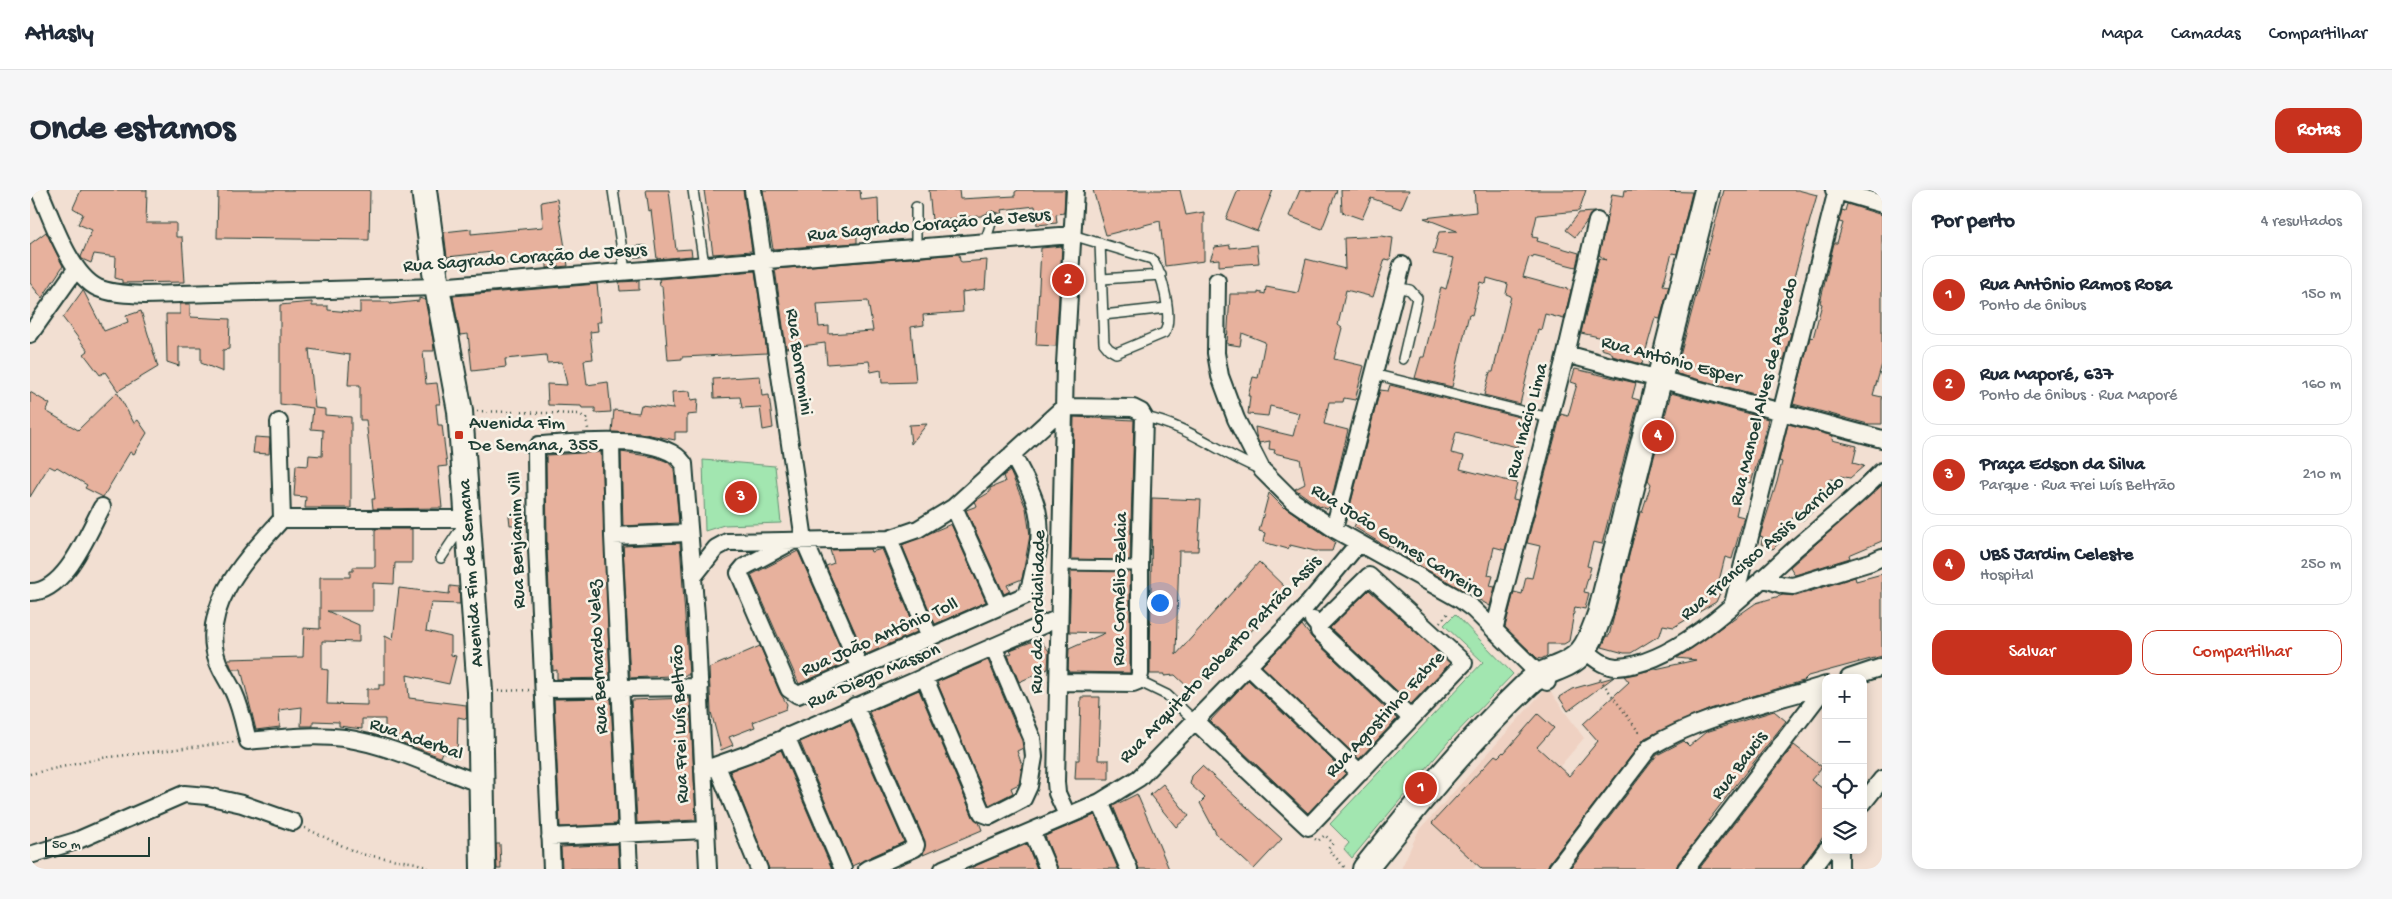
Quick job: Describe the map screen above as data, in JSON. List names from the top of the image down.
{
  "streets": {
    "main road": ["Avenida Fim de Semana"],
    "street": [
      "Rua Sagrado Coração de Jesus",
      "Rua Antônio Esper",
      "Rua Borromini",
      "Rua Manoel Alves de Azevedo",
      "Rua Inácio Lima",
      "Rua Benjamim Vill",
      "Rua João Gomes Carreiro",
      "Rua Francisco Assis Garrido",
      "Rua Cornélio Zelaia",
      "Rua da Cordialidade",
      "Rua João Antônio Toll",
      "Rua Bernardo Velez",
      "Rua Arquiteto Roberto Patrão Assis",
      "Rua Diego Masson",
      "Rua Agostinho Fabre",
      "Rua Frei Luís Beltrão",
      "Rua Aderbal",
      "Rua Baucis"
    ]
  },
  "crossings": [
    ["Rua Sagrado Coração de Jesus", "Rua Borromini"],
    ["Rua Sagrado Coração de Jesus", "Avenida Fim de Semana"],
    ["Rua Sagrado Coração de Jesus", "Rua da Cordialidade"],
    ["Rua Antônio Esper", "Rua Manoel Alves de Azevedo"],
    ["Rua Antônio Esper", "Rua Inácio Lima"],
    ["Rua Borromini", "Rua João Antônio Toll"],
    ["Rua Manoel Alves de Azevedo", "Rua Francisco Assis Garrido"],
    ["Rua Inácio Lima", "Rua João Gomes Carreiro"],
    ["Rua Benjamim Vill", "Rua Bernardo Velez"],
    ["Rua Benjamim Vill", "Rua Frei Luís Beltrão"],
    ["Rua João Gomes Carreiro", "Rua Arquiteto Roberto Patrão Assis"],
    ["Avenida Fim de Semana", "Rua Aderbal"],
    ["Rua Cornélio Zelaia", "Rua da Cordialidade"],
    ["Rua da Cordialidade", "Rua Arquiteto Roberto Patrão Assis"],
    ["Rua da Cordialidade", "Rua Diego Masson"],
    ["Rua Diego Masson", "Rua Frei Luís Beltrão"]
  ],
  "places": {
    "transit": ["Avenida Fim De Semana, 355"]
  },
  "scale_bar": "50 m",
  "page": {
    "header": "Atlasly",
    "nav": ["Mapa", "Camadas", "Compartilhar"],
    "buttons": [
      "Rotas",
      ["Salvar", "Compartilhar"]
    ],
    "title": "Onde estamos",
    "heading": ["Por perto", "4 resultados"],
    "list": [
      {
        "mark": "1",
        "name": "Rua Antônio Ramos Rosa",
        "note": "Ponto de ônibus",
        "value": "150 m"
      },
      {
        "mark": "2",
        "name": "Rua Maporé, 637",
        "note": "Ponto de ônibus · Rua Maporé",
        "value": "160 m"
      },
      {
        "mark": "3",
        "name": "Praça Edson da Silva",
        "note": "Parque · Rua Frei Luís Beltrão",
        "value": "210 m"
      },
      {
        "mark": "4",
        "name": "UBS Jardim Celeste",
        "note": "Hospital",
        "value": "250 m"
      }
    ],
    "pins": [
      "2",
      "4",
      "3",
      "1"
    ],
    "map_buttons": ["+", "−"],
    "scale": "50 m"
  }
}
